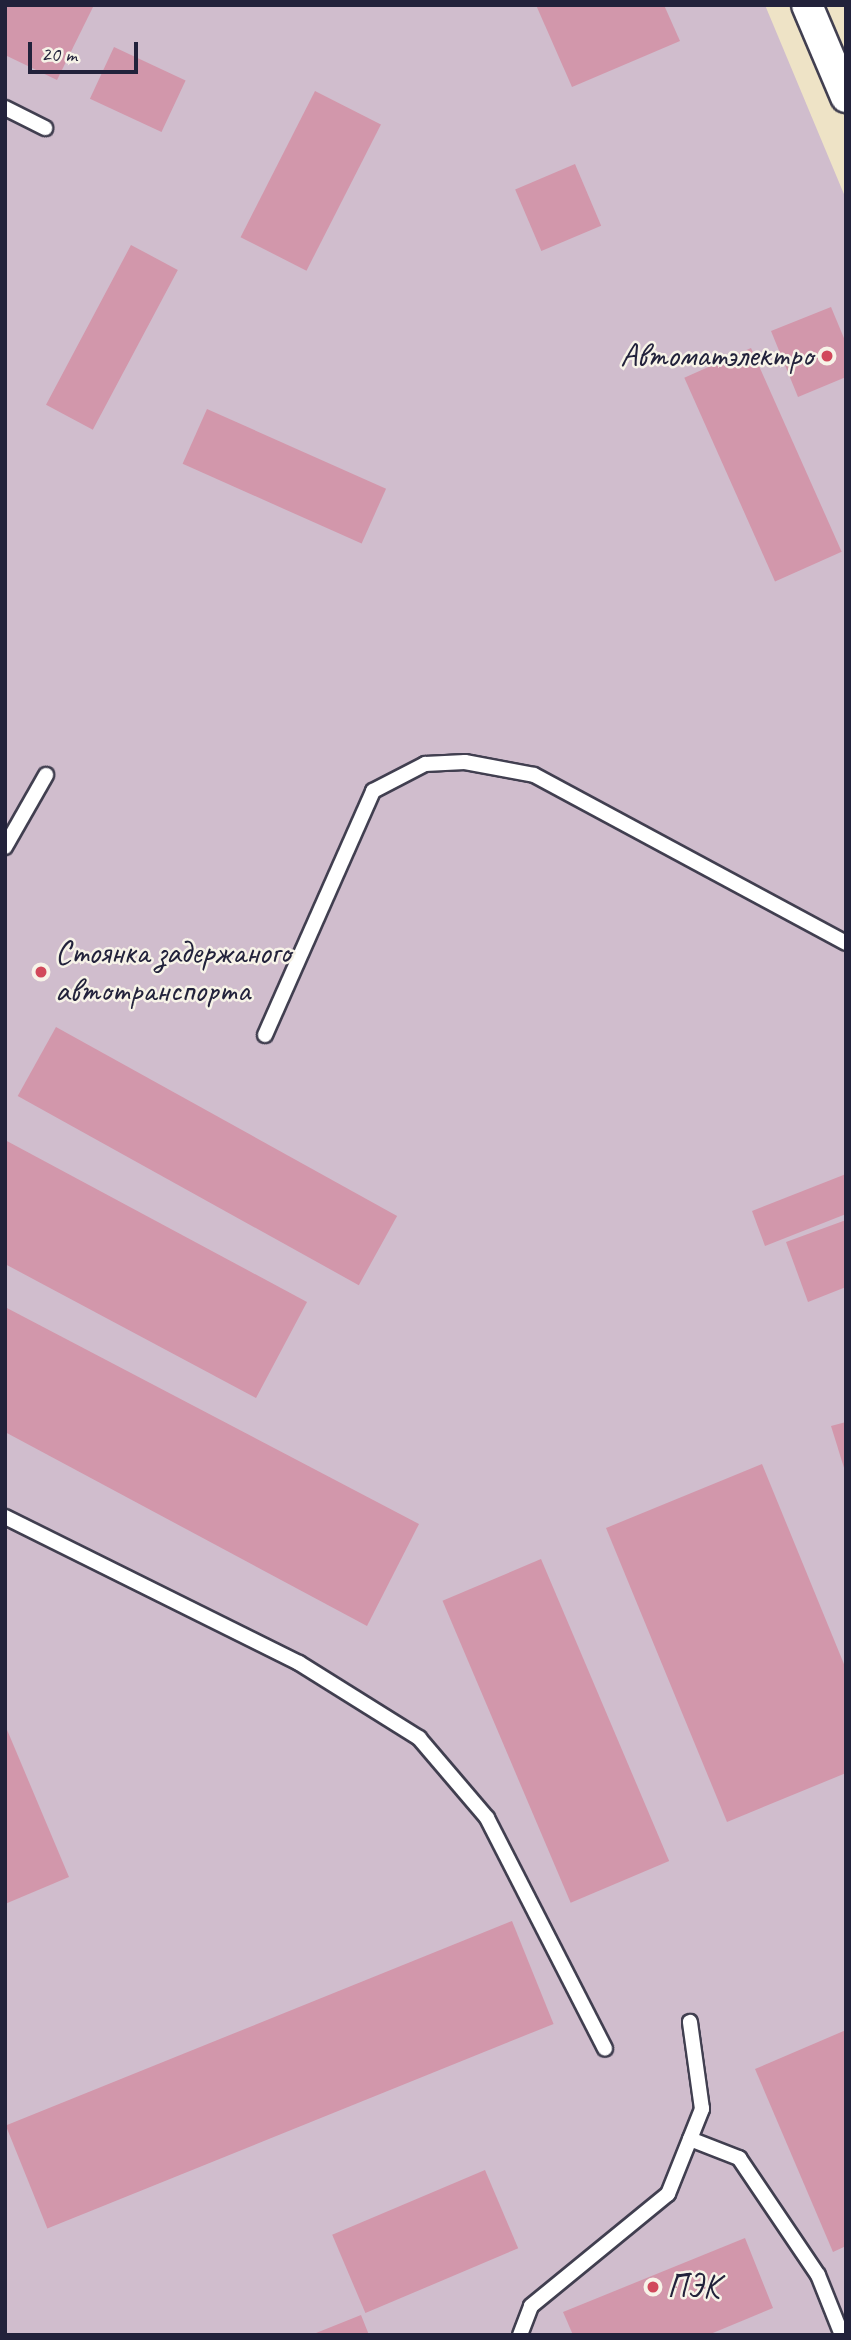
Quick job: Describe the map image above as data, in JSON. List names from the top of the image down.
{
  "places": ["Автоматэлектро", "Стоянка задержаного автотранспорта", "ПЭК"],
  "scale_bar": "20 m"
}
